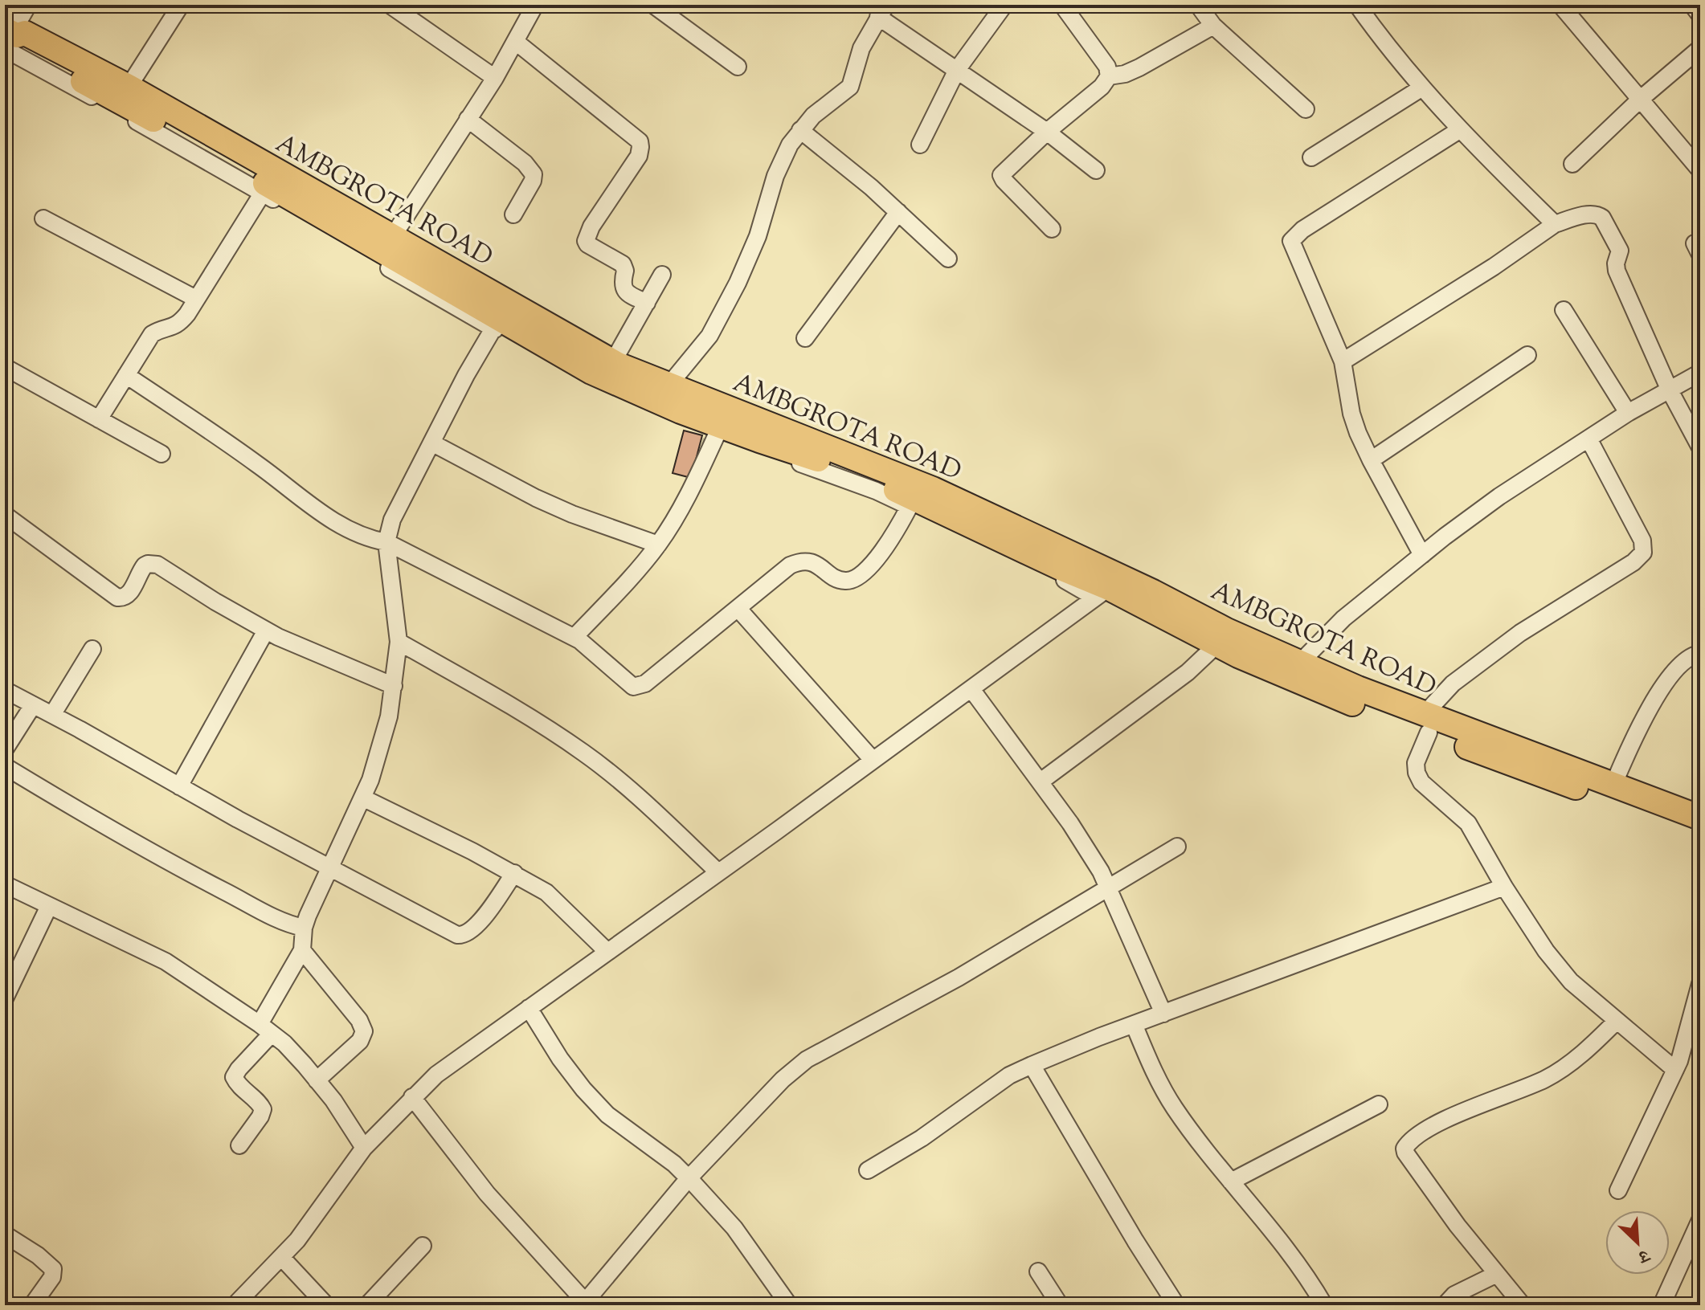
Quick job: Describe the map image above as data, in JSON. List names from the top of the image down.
{
  "streets": {
    "main road": ["AMBGROTA ROAD"]
  },
  "north": "bottom right"
}
